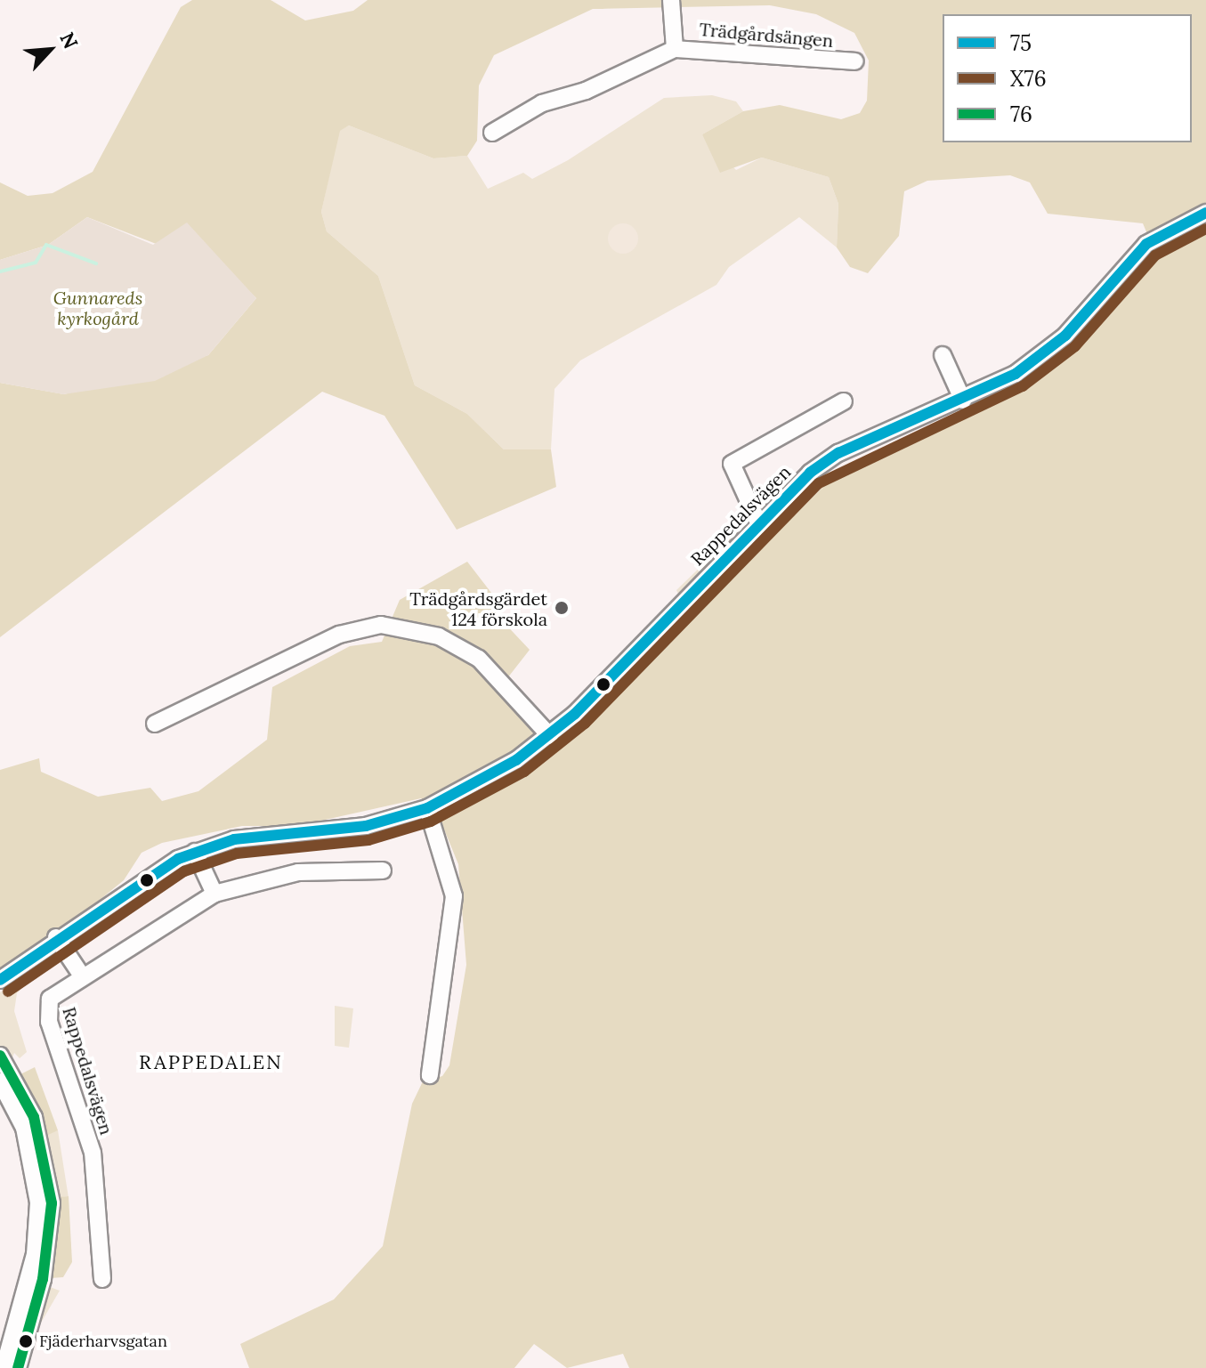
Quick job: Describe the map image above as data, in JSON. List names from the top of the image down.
{
  "streets": {
    "street": ["Trädgårdsängen", "Rappedalsvägen"]
  },
  "districts": ["RAPPEDALEN"],
  "parks": ["Gunnareds kyrkogård"],
  "places": ["Trädgårdsgärdet 124 förskola", "Fjäderharvsgatan"],
  "lines": ["transit line 75", "transit line X76", "transit line 76"],
  "legend": ["75", "X76", "76"],
  "north": "top right"
}
